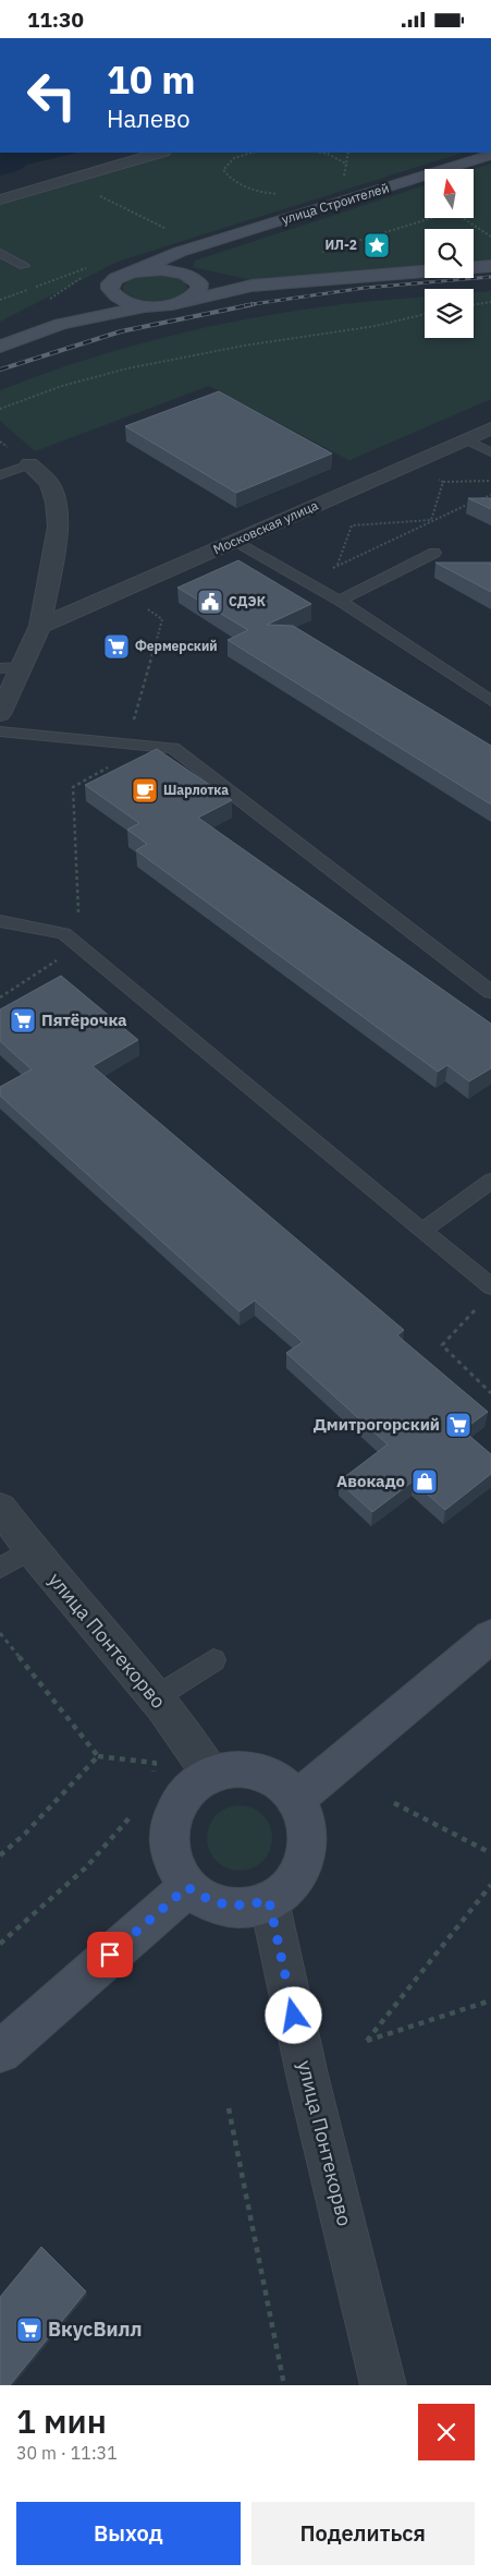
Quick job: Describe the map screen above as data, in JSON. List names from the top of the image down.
{
  "streets": {
    "main road": ["улица Строителей"],
    "street": ["Московская улица", "улица Понтекорво"]
  },
  "places": {
    "place": ["ИЛ-2"],
    "public building": ["СДЭК"],
    "supermarket": [
      "Фермерский",
      "Пятёрочка",
      "Дмитрогорский",
      "ВкусВилл"
    ],
    "cafe": ["Шарлотка"],
    "shop": ["Авокадо"]
  },
  "north": "top",
  "page": {
    "status": "11:30",
    "turn": ["10 m", "Налево"],
    "heading": ["1 мин", "30 m · 11:31"],
    "buttons": ["Выход", "Поделиться"]
  }
}
